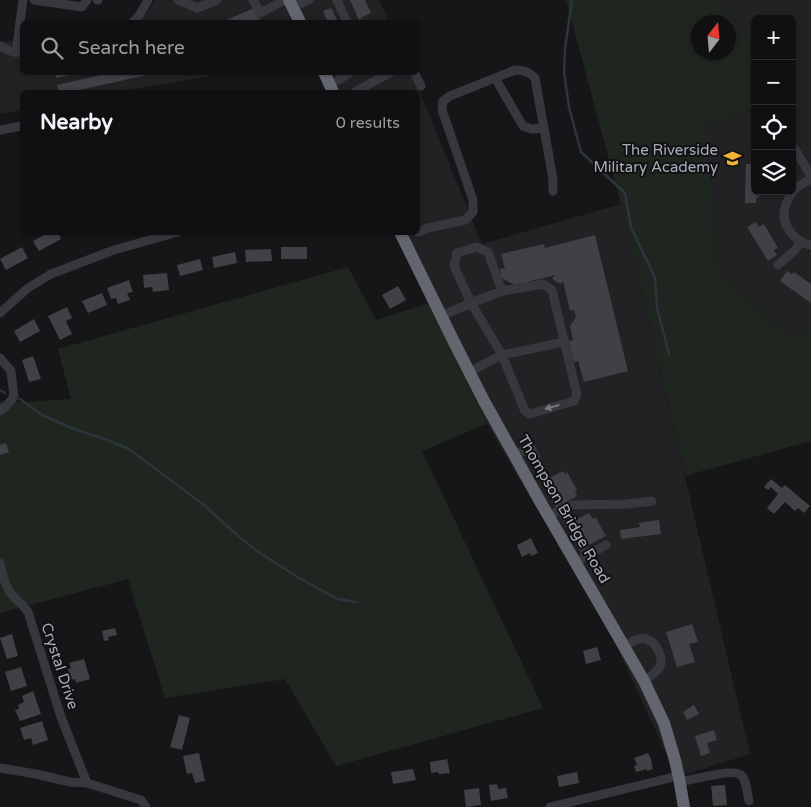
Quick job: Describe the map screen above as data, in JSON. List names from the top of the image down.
{
  "streets": {
    "highway": ["Thompson Bridge Road"],
    "street": ["Crystal Drive"]
  },
  "places": {
    "school or university": ["The Riverside Military Academy"]
  },
  "north": "top",
  "page": {
    "map_buttons": ["+", "−"],
    "search": "Search here",
    "heading": ["Nearby", "0 results"]
  }
}
